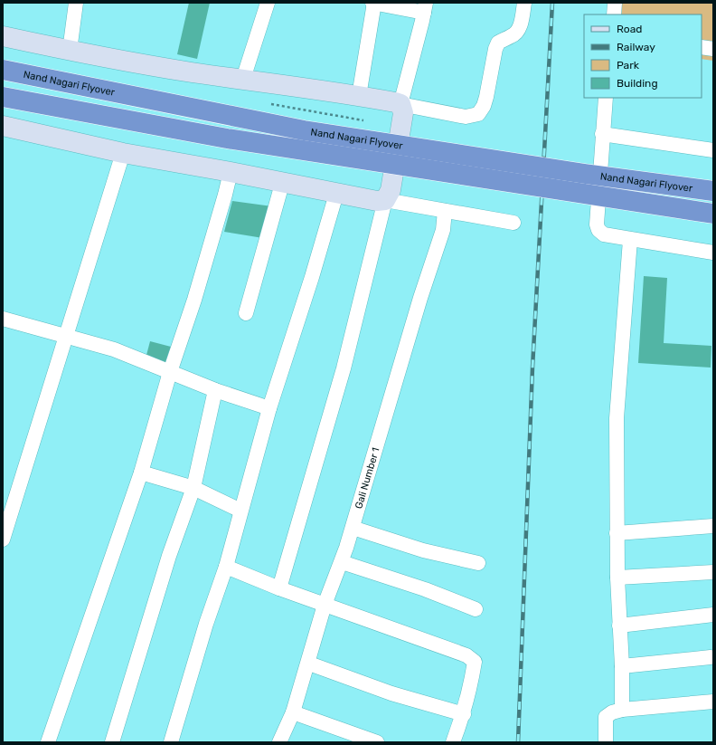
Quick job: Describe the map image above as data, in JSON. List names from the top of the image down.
{
  "streets": {
    "highway": ["Nand Nagari Flyover"],
    "street": ["Gali Number 1"]
  },
  "legend": [
    "Road",
    "Railway",
    "Park",
    "Building"
  ]
}
